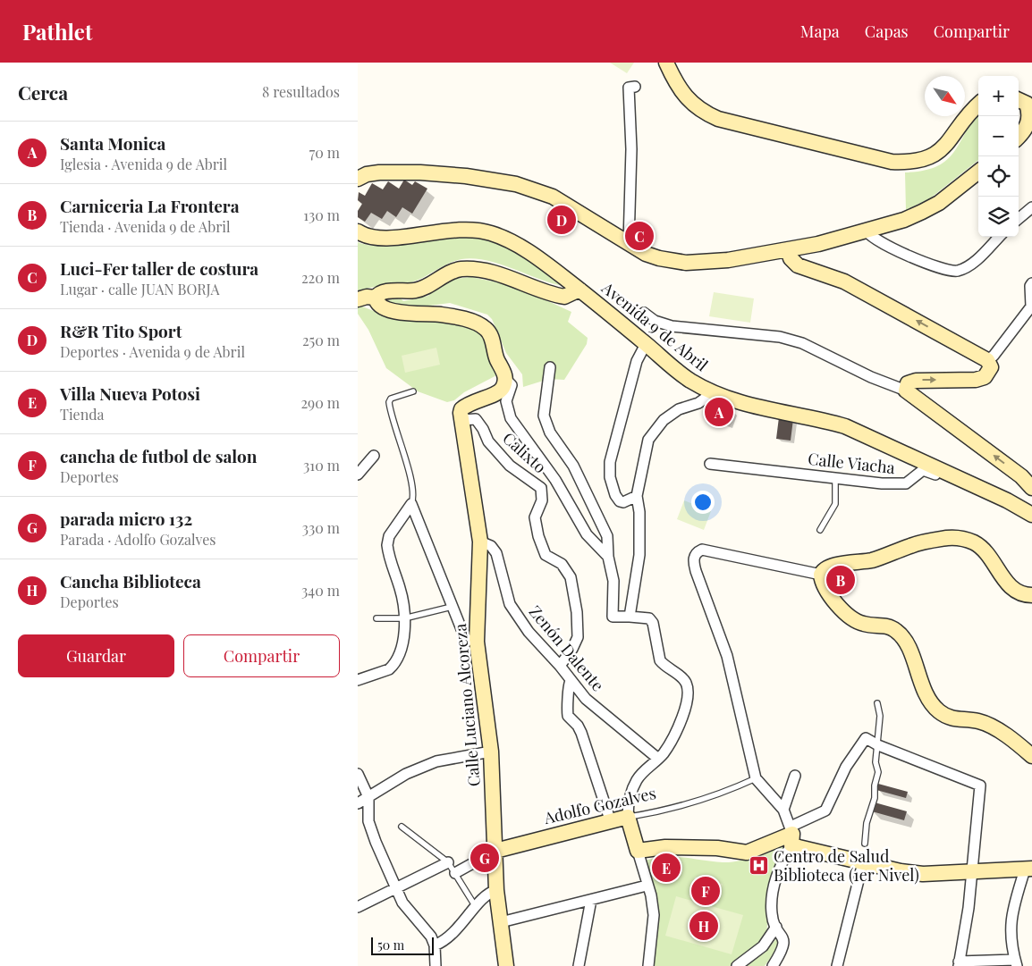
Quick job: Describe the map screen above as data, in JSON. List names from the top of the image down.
{
  "streets": {
    "main road": ["Avenida 9 de Abril", "Calle Luciano Alcoreza", "Adolfo Gozalves"],
    "street": ["Calixto", "Calle Viacha", "Zenón Dalente"]
  },
  "crossings": [
    ["Avenida 9 de Abril", "Calle Viacha"],
    ["Calixto", "Zenón Dalente"],
    ["Calixto", "Calle Luciano Alcoreza"],
    ["Zenón Dalente", "Calle Luciano Alcoreza"],
    ["Calle Luciano Alcoreza", "Adolfo Gozalves"]
  ],
  "places": {
    "hospital": ["Centro de Salud Biblioteca (1er Nivel)"]
  },
  "scale_bar": "50 m",
  "north": "bottom right",
  "page": {
    "header": "Pathlet",
    "nav": ["Mapa", "Capas", "Compartir"],
    "heading": ["Cerca", "8 resultados"],
    "map_buttons": ["+", "−"],
    "list": [
      {
        "mark": "A",
        "name": "Santa Monica",
        "note": "Iglesia · Avenida 9 de Abril",
        "value": "70 m"
      },
      {
        "mark": "B",
        "name": "Carniceria La Frontera",
        "note": "Tienda · Avenida 9 de Abril",
        "value": "130 m"
      },
      {
        "mark": "C",
        "name": "Luci-Fer taller de costura",
        "note": "Lugar · calle JUAN BORJA",
        "value": "220 m"
      },
      {
        "mark": "D",
        "name": "R&R Tito Sport",
        "note": "Deportes · Avenida 9 de Abril",
        "value": "250 m"
      },
      {
        "mark": "E",
        "name": "Villa Nueva Potosi",
        "note": "Tienda",
        "value": "290 m"
      },
      {
        "mark": "F",
        "name": "cancha de futbol de salon",
        "note": "Deportes",
        "value": "310 m"
      },
      {
        "mark": "G",
        "name": "parada micro 132",
        "note": "Parada · Adolfo Gozalves",
        "value": "330 m"
      },
      {
        "mark": "H",
        "name": "Cancha Biblioteca",
        "note": "Deportes",
        "value": "340 m"
      }
    ],
    "pins": [
      "D",
      "C",
      "A",
      "B",
      "G",
      "E",
      "F",
      "H"
    ],
    "buttons": ["Guardar", "Compartir"],
    "scale": "50 m"
  }
}
